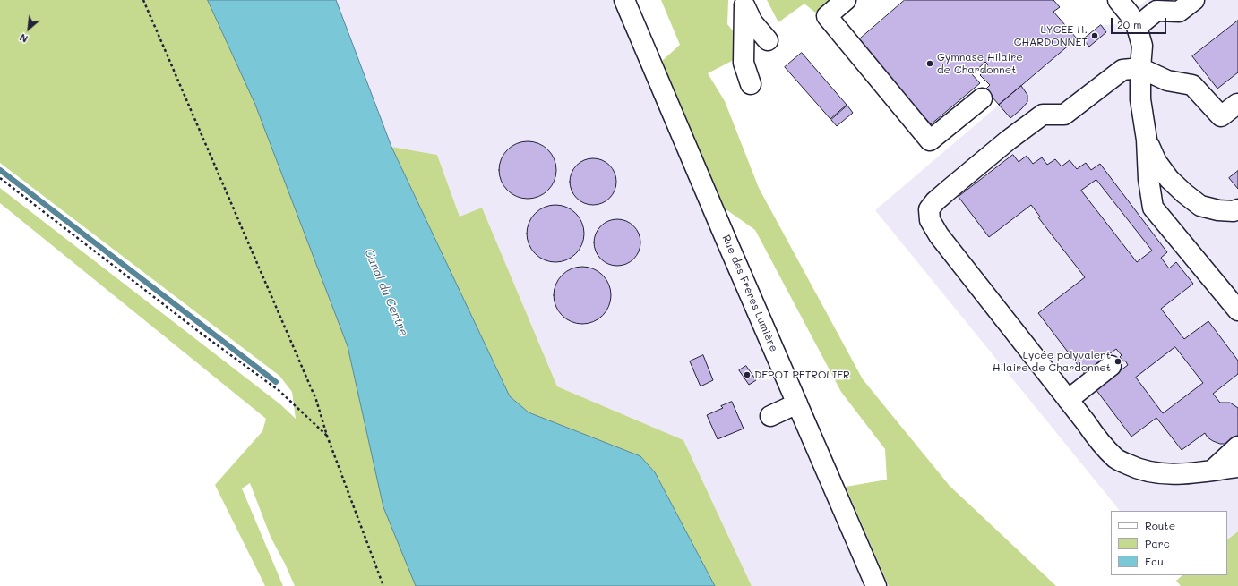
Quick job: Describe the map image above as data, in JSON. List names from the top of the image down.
{
  "streets": {
    "street": ["Rue des Frères Lumière"]
  },
  "water": ["Canal du Centre"],
  "places": [
    "LYCEE H. CHARDONNET",
    "Gymnase Hilaire de Chardonnet",
    "Lycée polyvalent Hilaire de Chardonnet",
    "DEPOT PETROLIER"
  ],
  "legend": ["Route", "Parc", "Eau"],
  "scale_bar": "20 m",
  "north": "bottom left"
}
